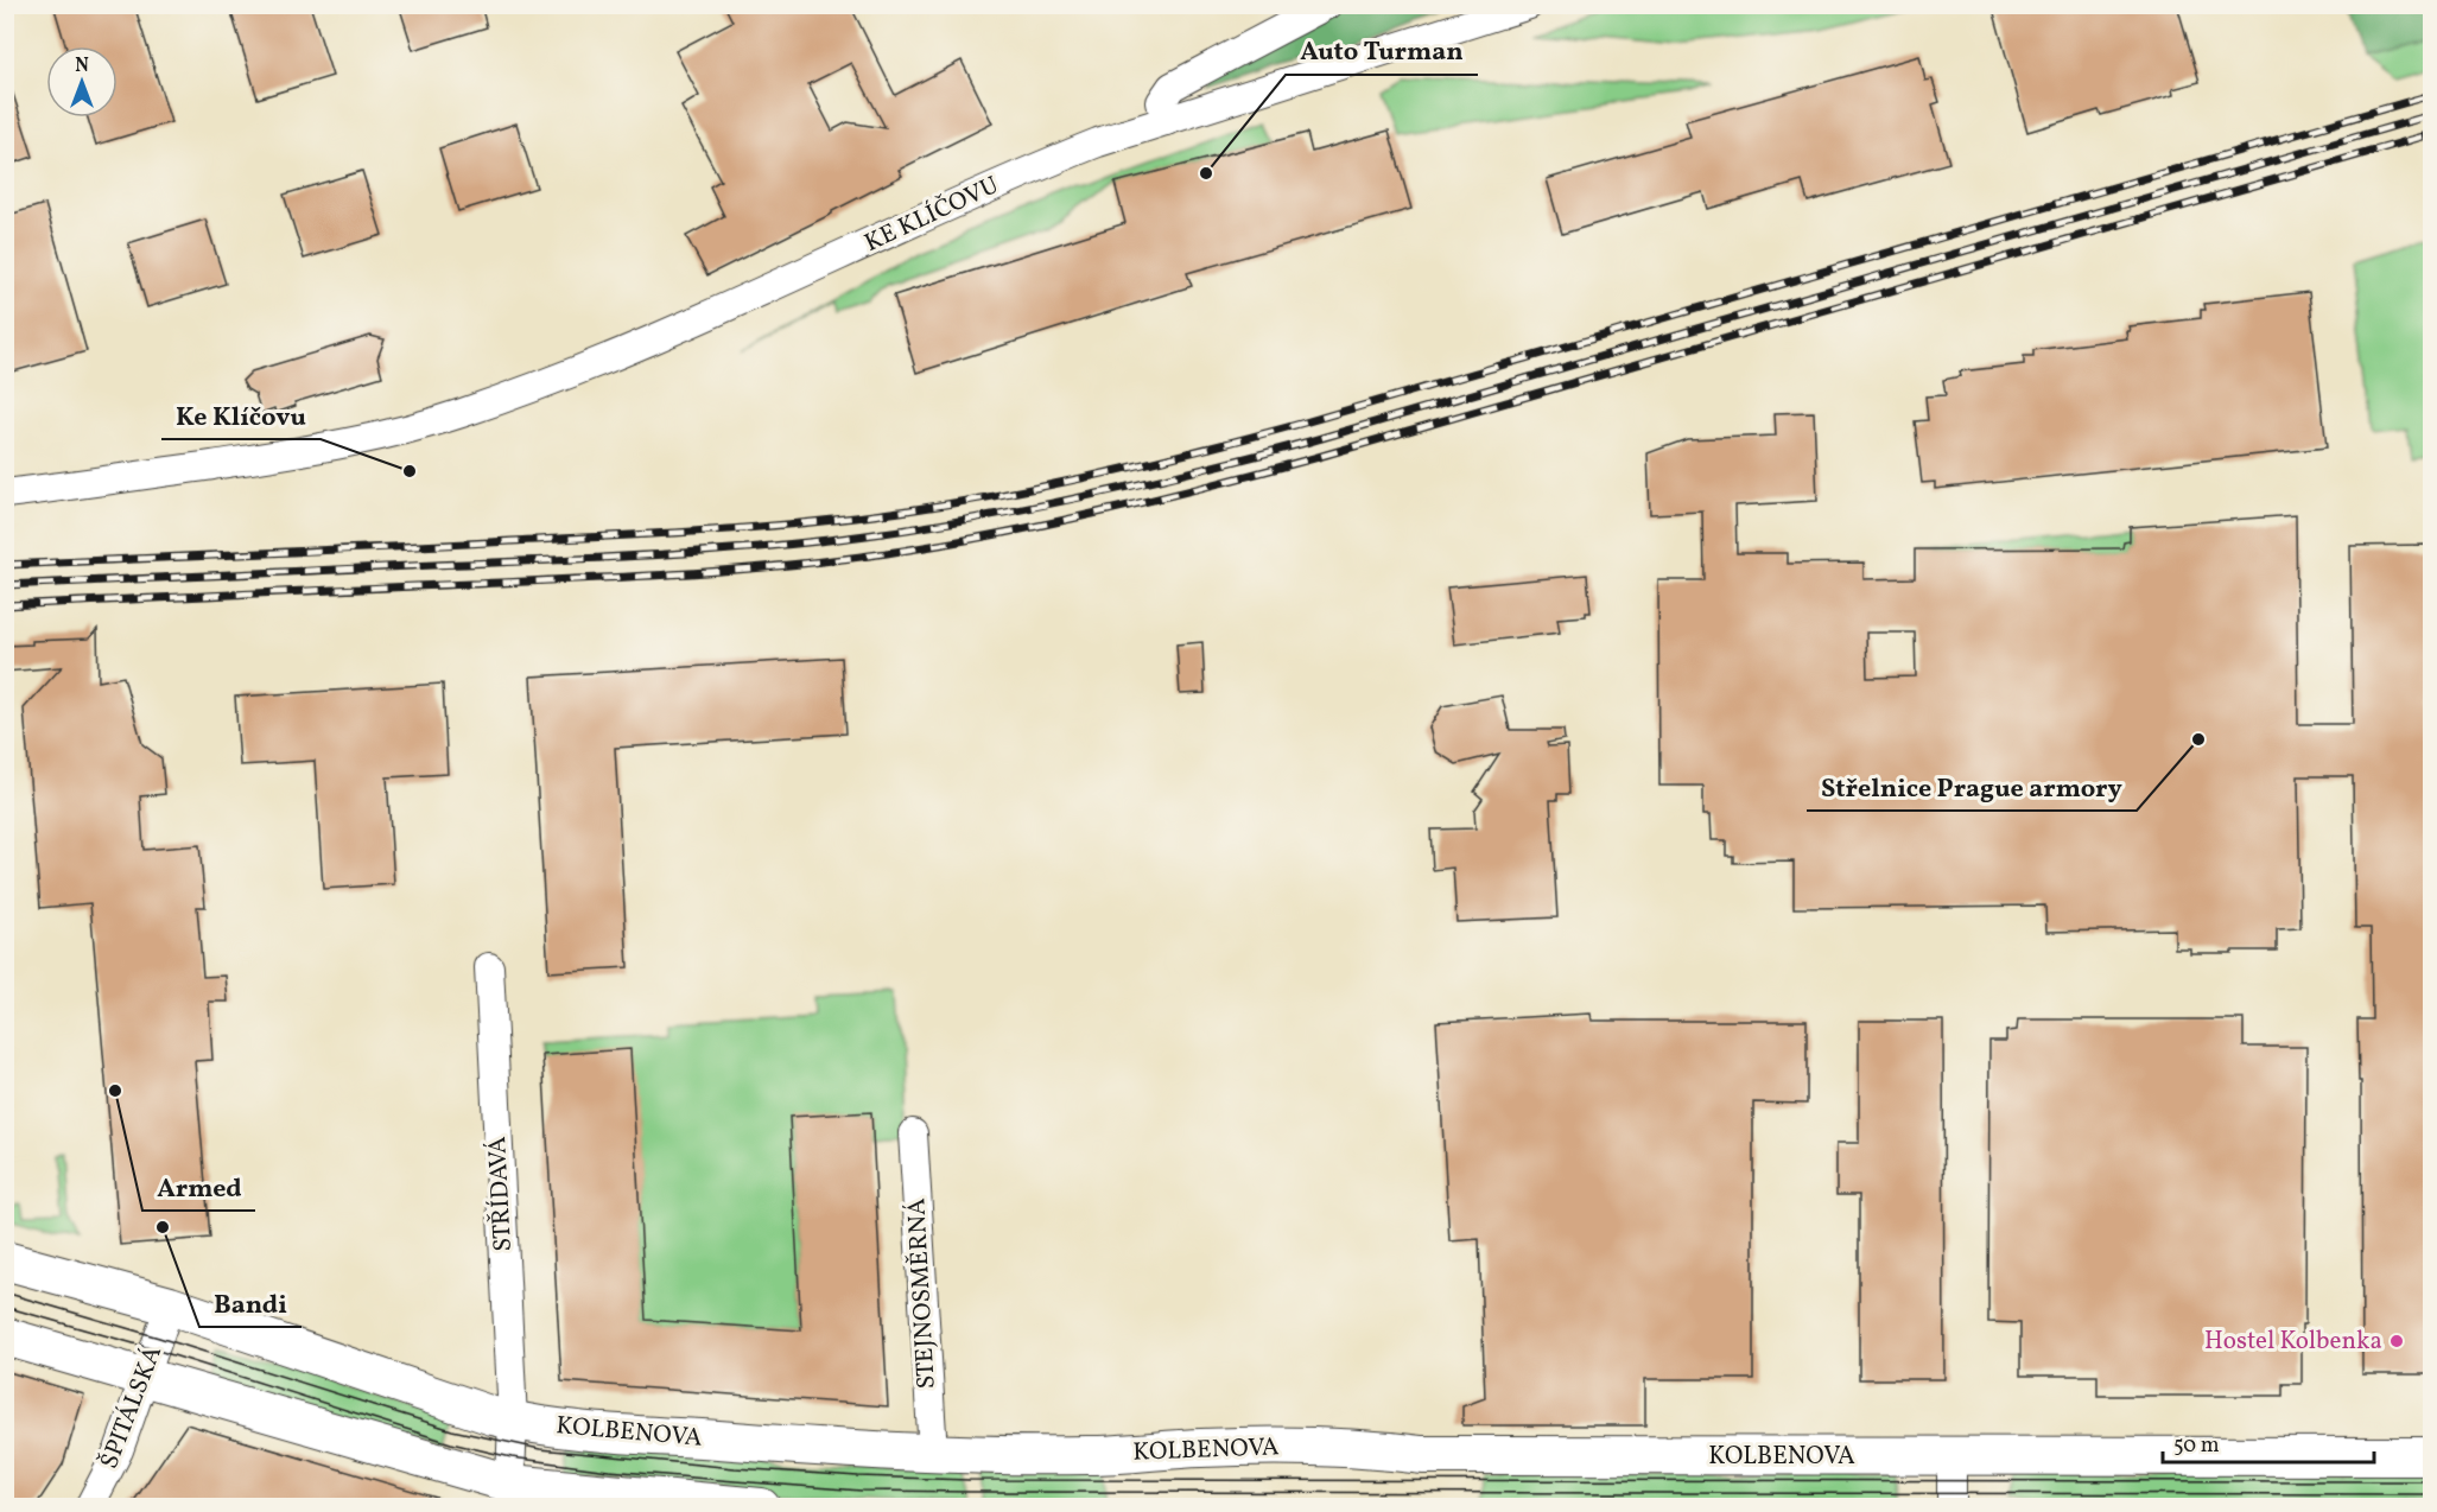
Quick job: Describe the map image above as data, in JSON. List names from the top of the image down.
{
  "streets": {
    "main road": ["KOLBENOVA"],
    "street": [
      "KE KLÍČOVU",
      "STŘÍDAVÁ",
      "STEJNOSMĚRNÁ",
      "ŠPITÁLSKÁ"
    ]
  },
  "crossings": [
    ["STŘÍDAVÁ", "KOLBENOVA"],
    ["STEJNOSMĚRNÁ", "KOLBENOVA"],
    ["ŠPITÁLSKÁ", "KOLBENOVA"]
  ],
  "places": [
    "Auto Turman",
    "Ke Klíčovu",
    "Střelnice Prague armory",
    "Armed",
    "Bandi",
    "Hostel Kolbenka"
  ],
  "scale_bar": "50 m",
  "north": "top"
}
